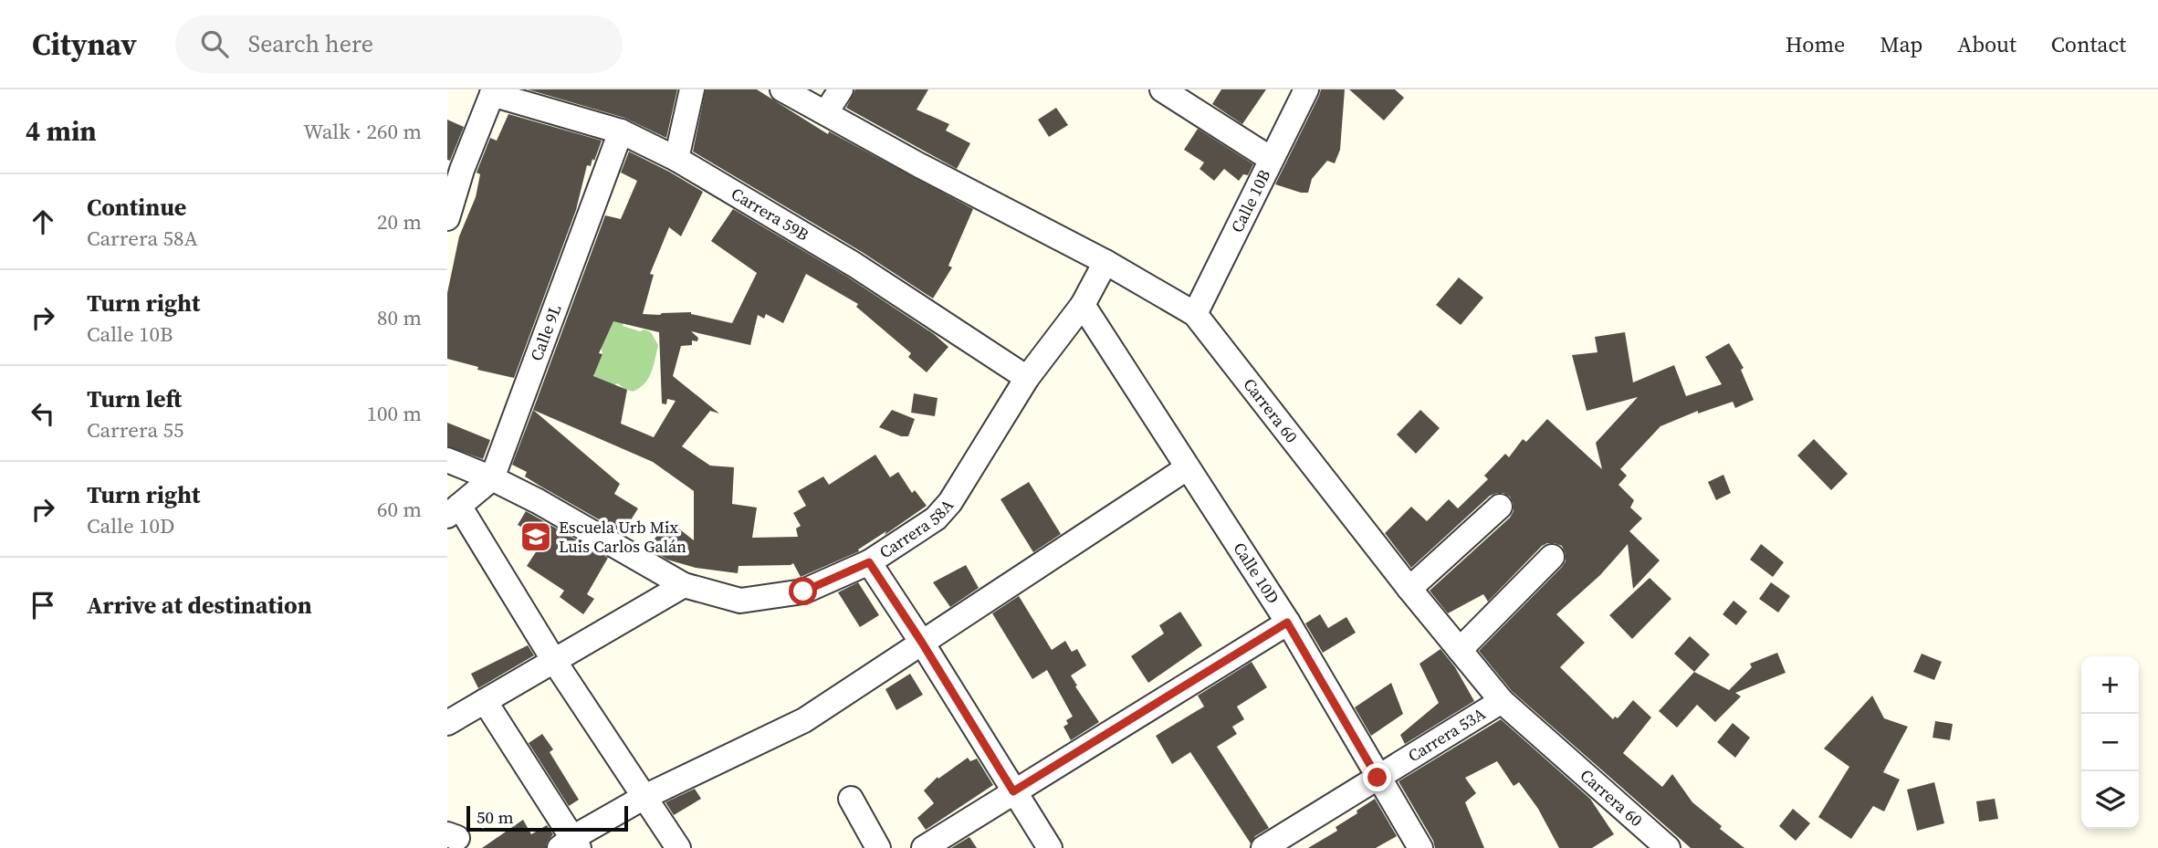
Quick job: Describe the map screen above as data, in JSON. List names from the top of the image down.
{
  "streets": {
    "street": [
      "Calle 10B",
      "Carrera 59B",
      "Calle 9L",
      "Carrera 60",
      "Carrera 58A",
      "Calle 10D",
      "Carrera 53A"
    ]
  },
  "crossings": [
    ["Calle 10B", "Carrera 60"],
    ["Carrera 59B", "Calle 9L"],
    ["Carrera 59B", "Carrera 58A"],
    ["Calle 9L", "Carrera 58A"],
    ["Carrera 60", "Carrera 58A"],
    ["Carrera 60", "Carrera 53A"],
    ["Carrera 58A", "Calle 10D"],
    ["Calle 10D", "Carrera 53A"]
  ],
  "places": {
    "school or university": ["Escuela Urb Mix Luis Carlos Galán"]
  },
  "scale_bar": "50 m",
  "page": {
    "header": "Citynav",
    "search": "Search here",
    "nav": [
      "Home",
      "Map",
      "About",
      "Contact"
    ],
    "heading": ["4 min", "Walk · 260 m"],
    "list": [
      ["Continue", "Carrera 58A", "20 m"],
      ["Turn right", "Calle 10B", "80 m"],
      ["Turn left", "Carrera 55", "100 m"],
      ["Turn right", "Calle 10D", "60 m"],
      "Arrive at destination"
    ],
    "map_buttons": ["+", "−"],
    "scale": "50 m"
  }
}
